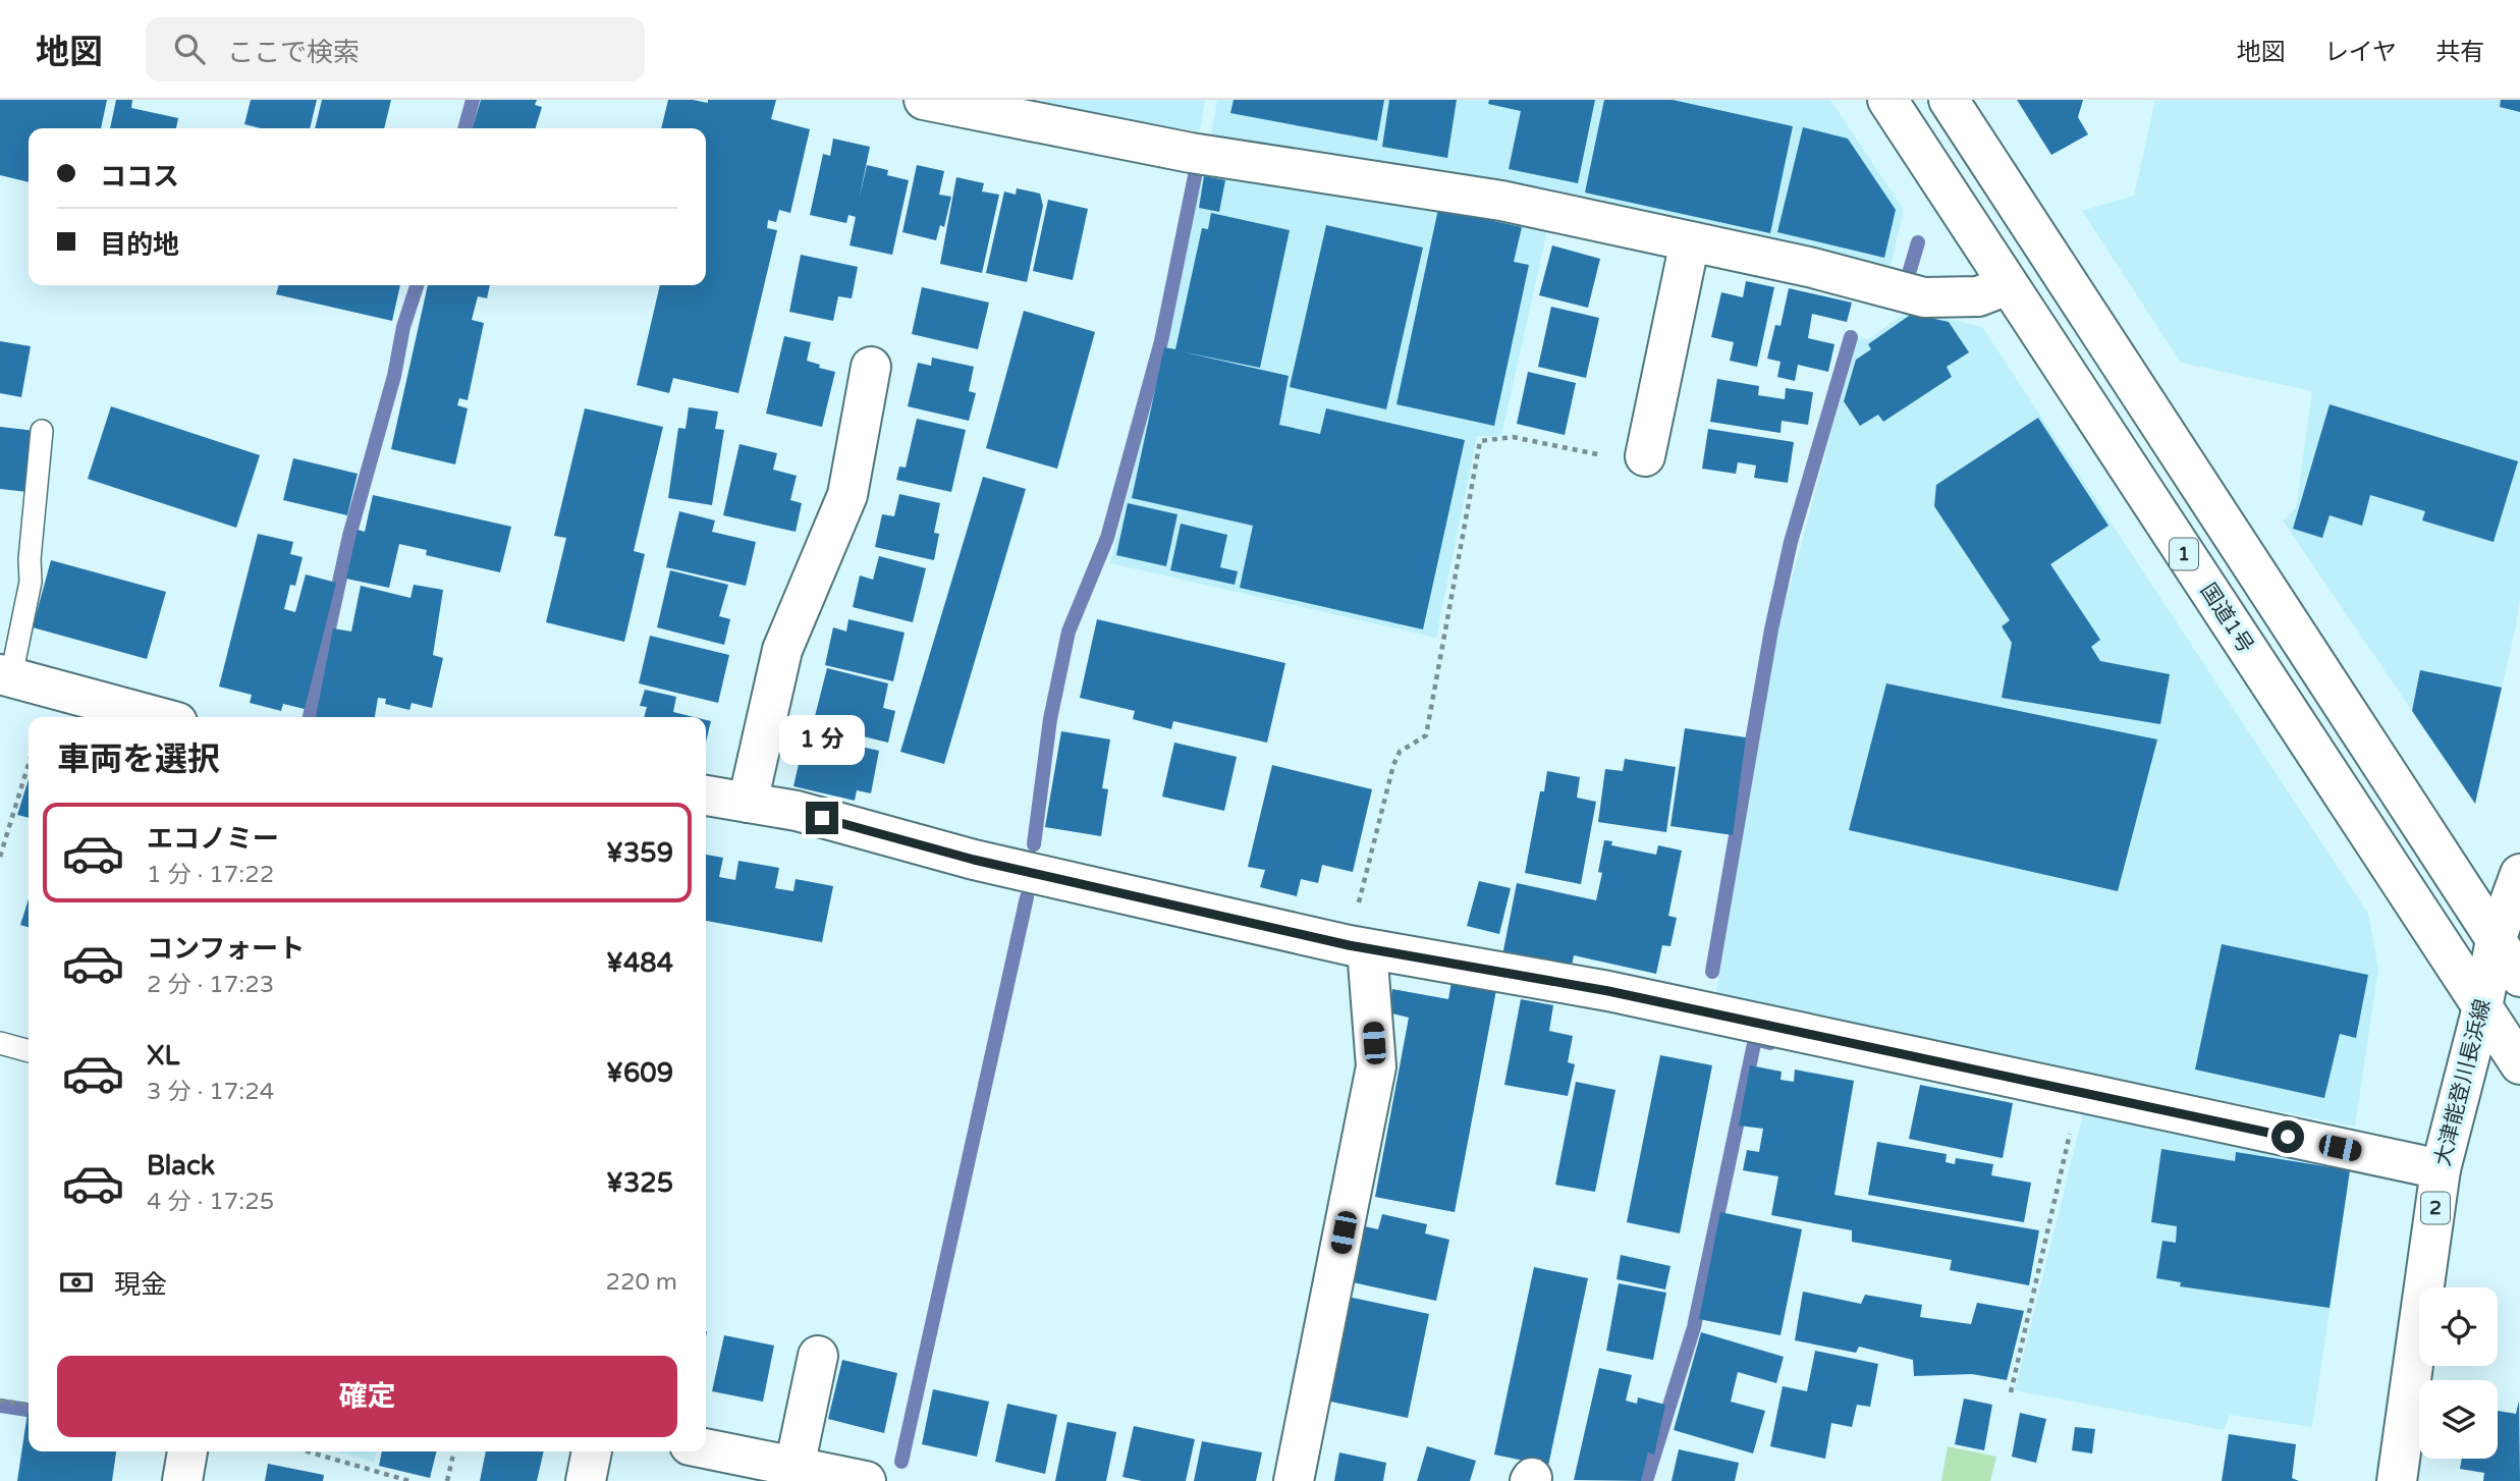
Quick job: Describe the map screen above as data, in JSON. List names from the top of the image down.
{
  "streets": {
    "main road": [
      "1",
      "国道1号",
      "大津能登川長浜線",
      "2"
    ]
  },
  "crossings": [
    ["1", "大津能登川長浜線"],
    ["国道1号", "大津能登川長浜線"]
  ],
  "page": {
    "header": "地図",
    "search": "ここで検索",
    "nav": ["地図", "レイヤ", "共有"],
    "banner": ["ココス", "目的地"],
    "bubble": "1 分",
    "heading": "車両を選択",
    "list": [
      {
        "name": "エコノミー",
        "note": "1 分 · 17:22",
        "value": "¥359"
      },
      {
        "name": "コンフォート",
        "note": "2 分 · 17:23",
        "value": "¥484"
      },
      {
        "name": "XL",
        "note": "3 分 · 17:24",
        "value": "¥609"
      },
      {
        "name": "Black",
        "note": "4 分 · 17:25",
        "value": "¥325"
      }
    ],
    "pay": ["現金", "220 m"],
    "buttons": "確定"
  }
}
